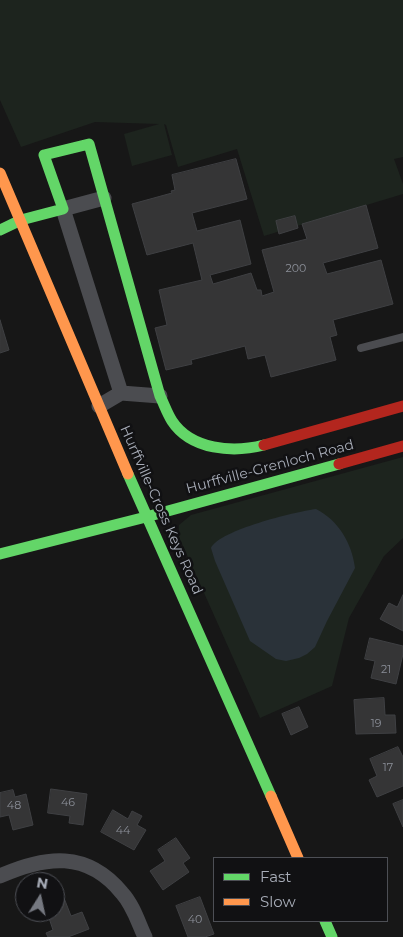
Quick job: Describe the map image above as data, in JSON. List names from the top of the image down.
{
  "streets": {
    "main road": ["Hurffville-Grenloch Road", "Hurffville-Cross Keys Road"]
  },
  "crossings": [
    ["Hurffville-Grenloch Road", "Hurffville-Cross Keys Road"]
  ],
  "house_numbers": [
    "200",
    "21",
    "19",
    "17",
    "46",
    "48",
    "44",
    "40"
  ],
  "legend": ["Fast", "Slow"],
  "north": "top"
}
